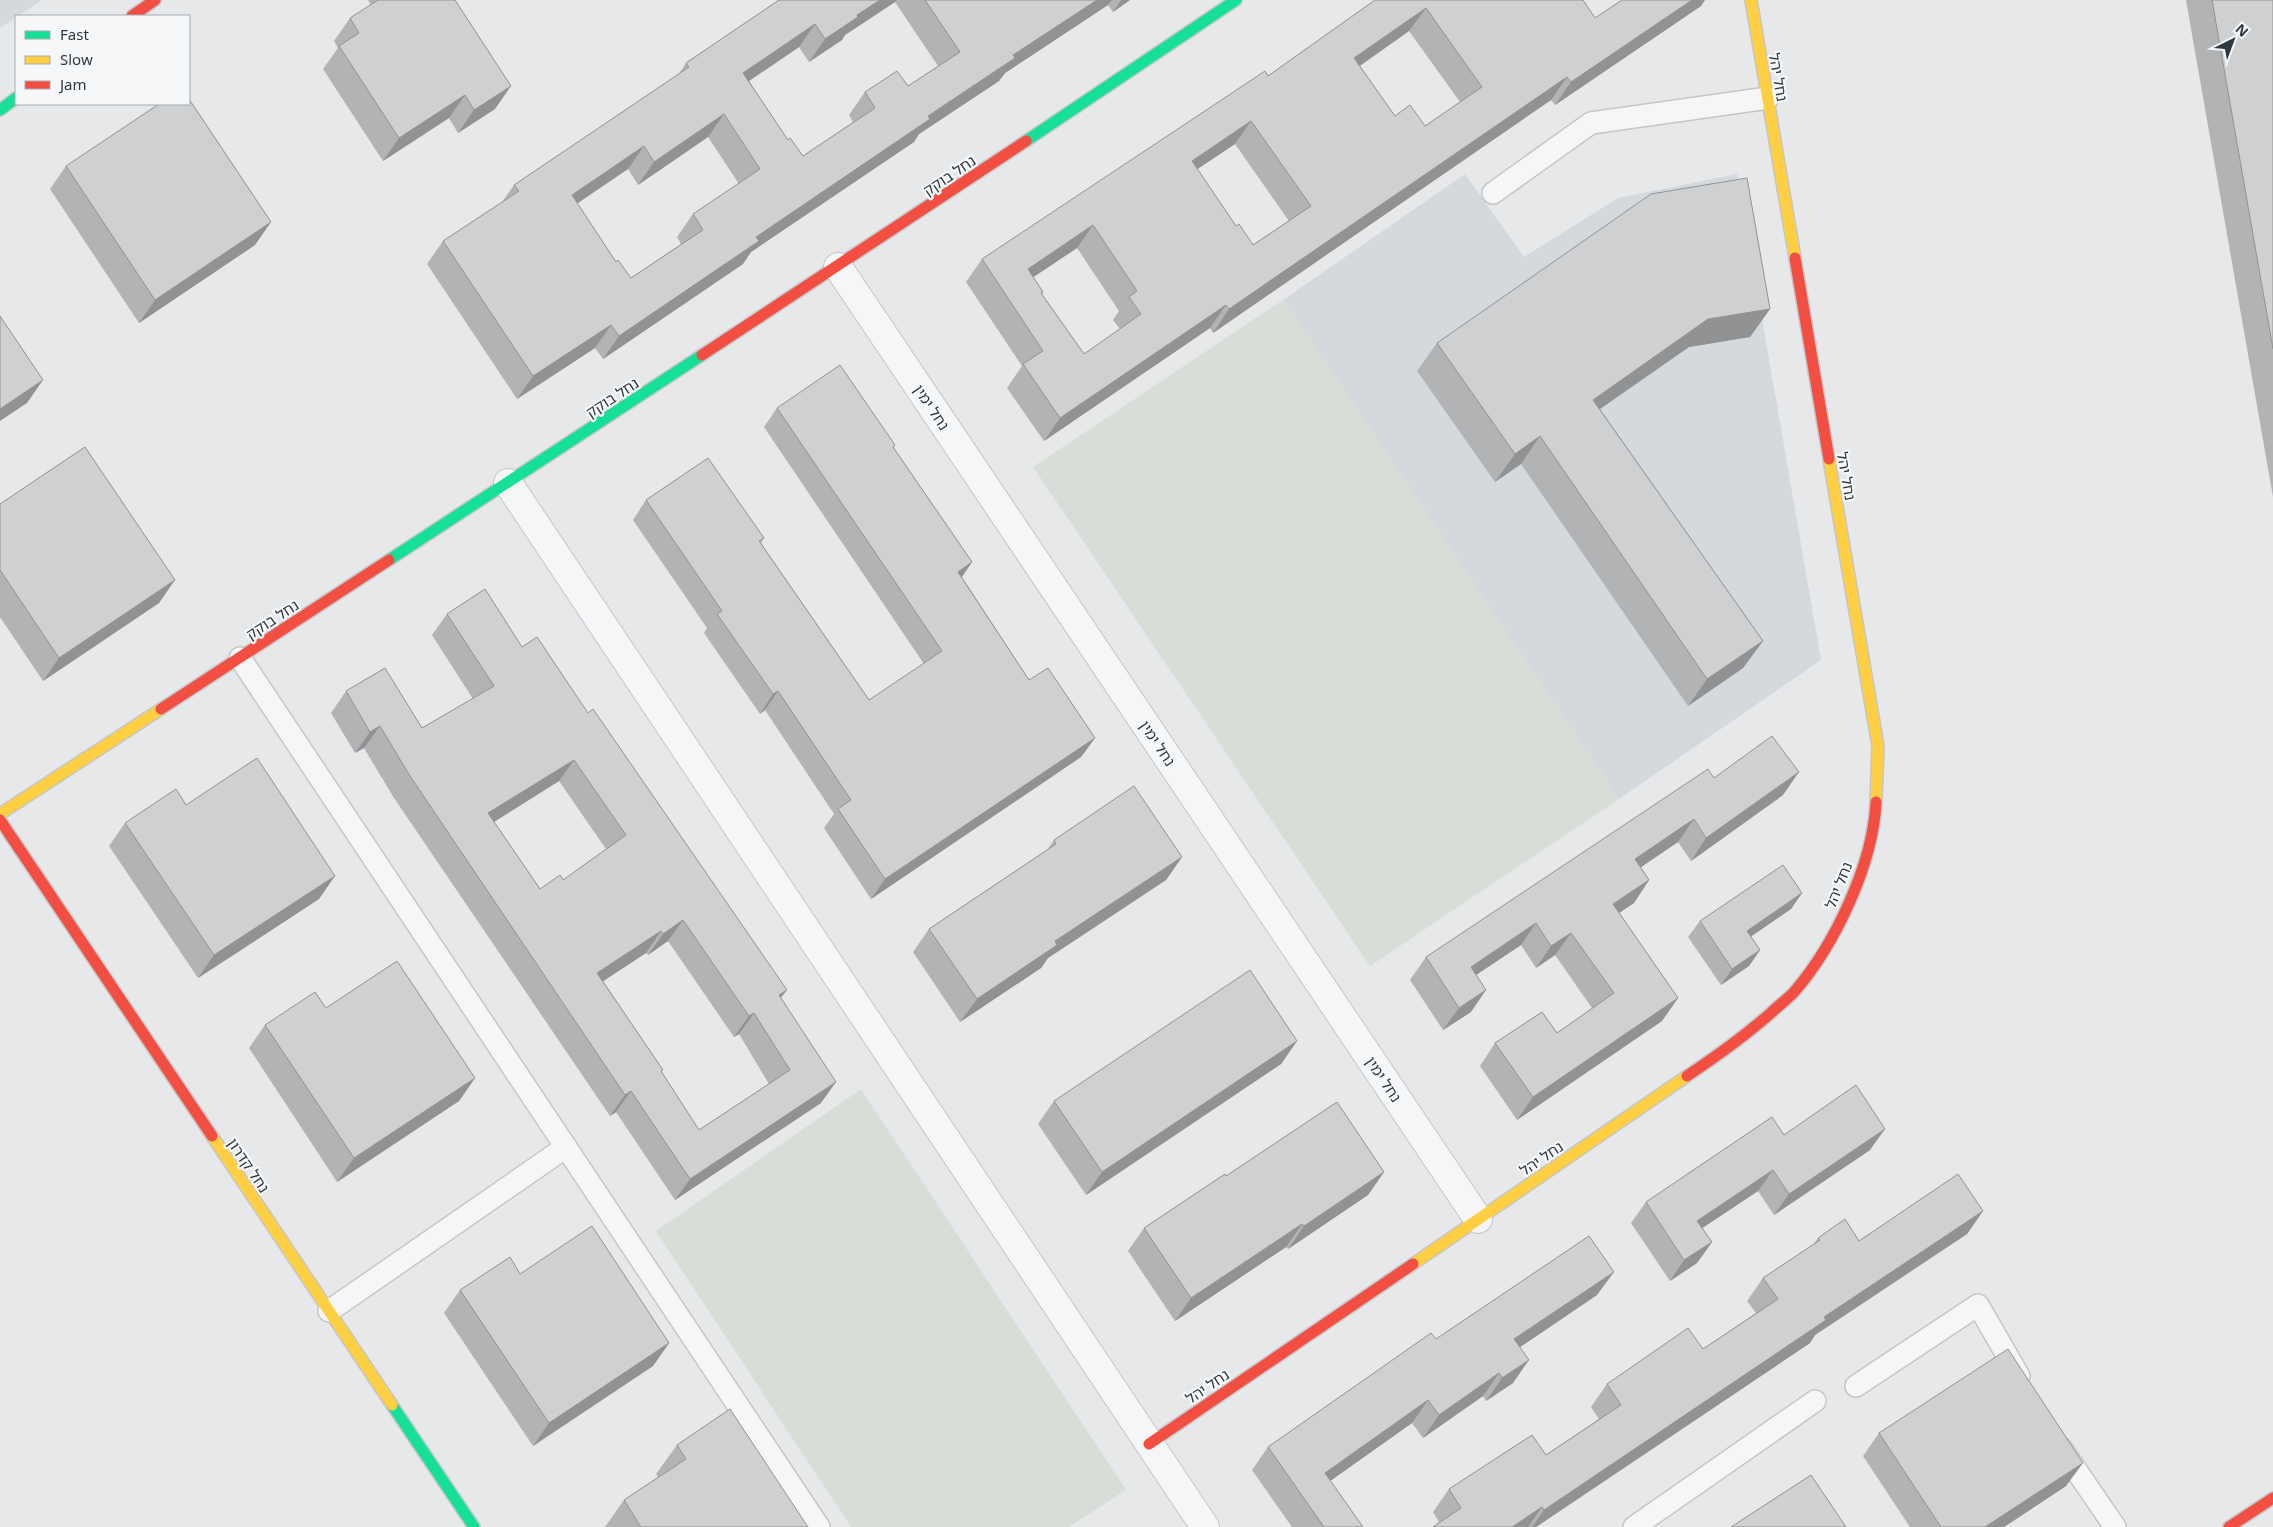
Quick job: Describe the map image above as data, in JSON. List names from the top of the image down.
{
  "streets": {
    "street": [
      "נחל יהל",
      "נחל בוקק",
      "נחל ימין",
      "נחל קדרון"
    ]
  },
  "crossings": [
    ["נחל יהל", "נחל ימין"],
    ["נחל בוקק", "נחל ימין"]
  ],
  "legend": ["Fast", "Slow", "Jam"],
  "north": "top right"
}
